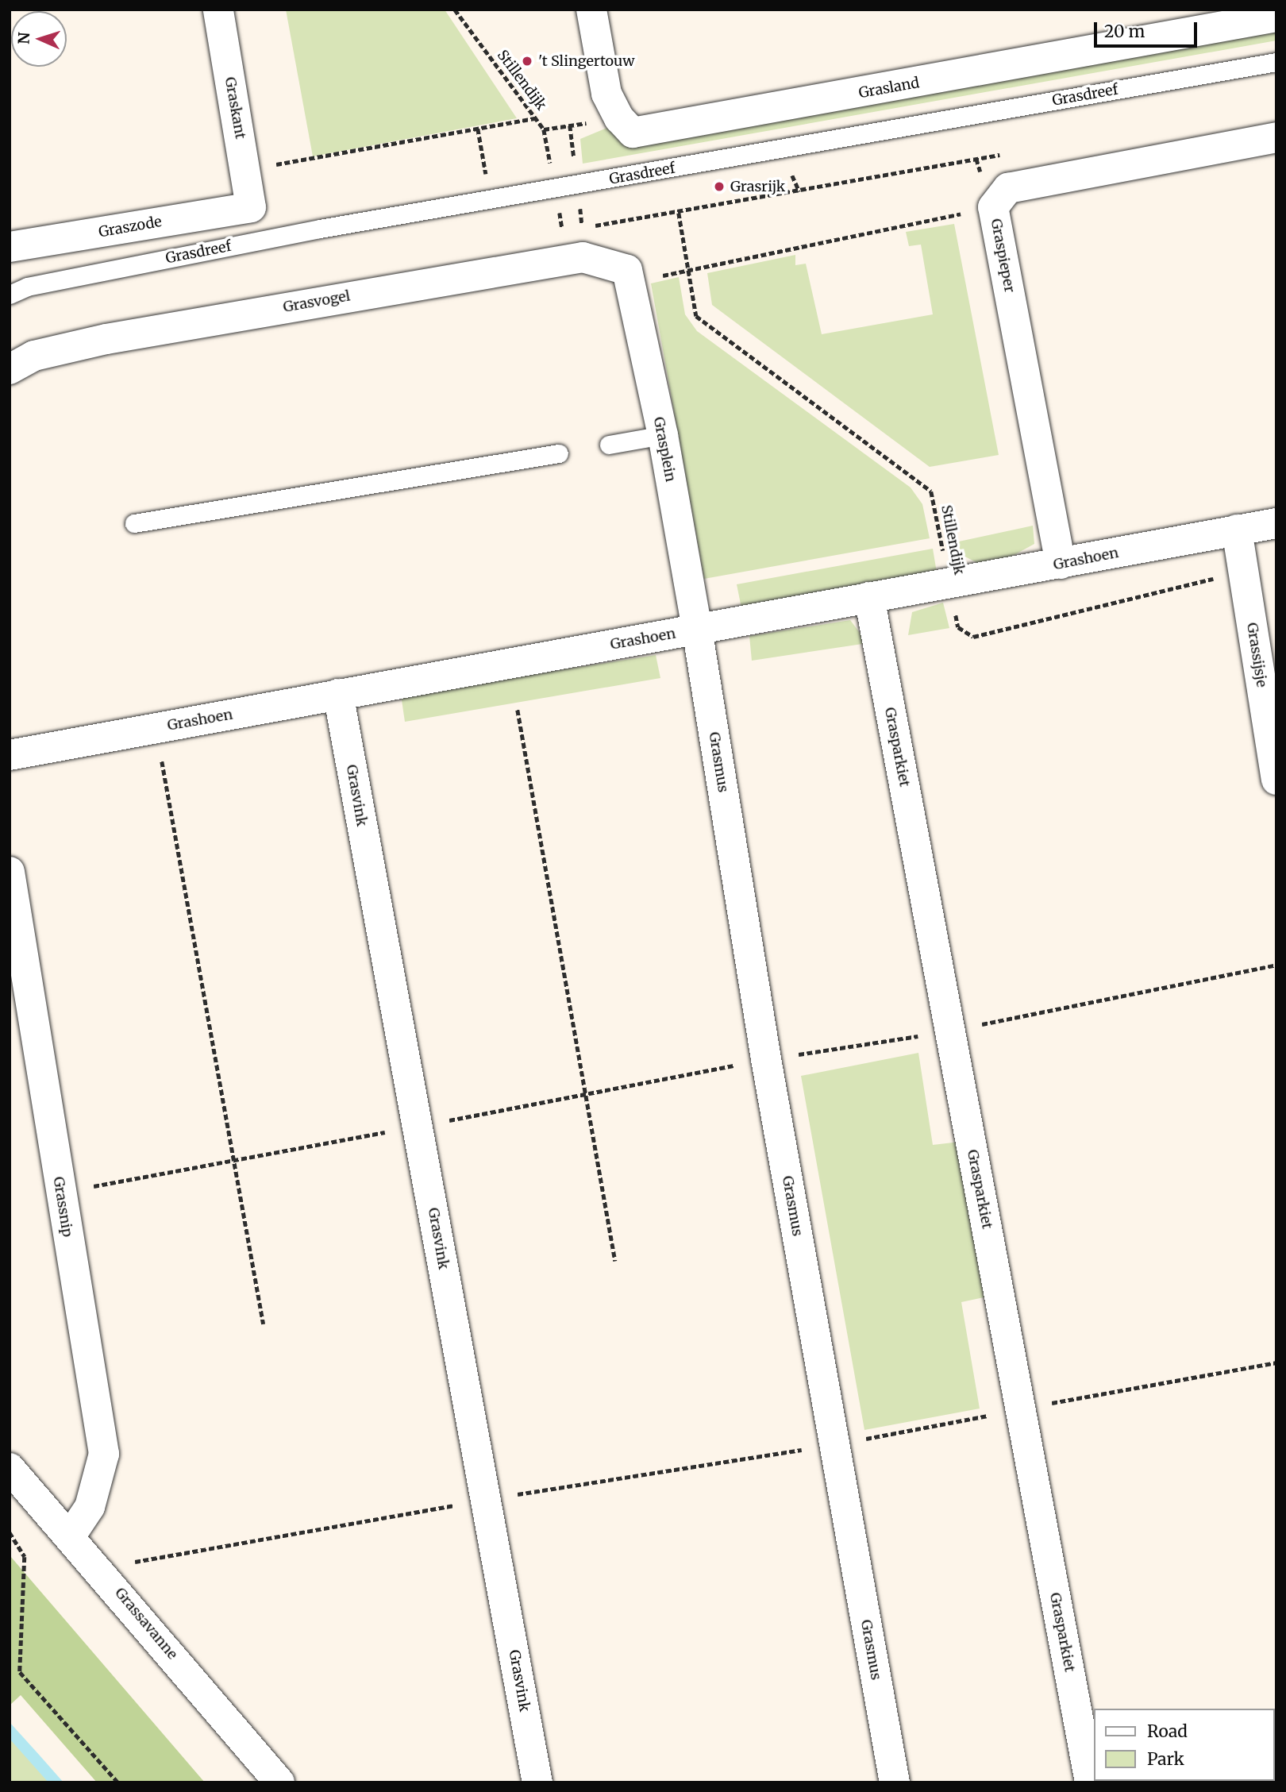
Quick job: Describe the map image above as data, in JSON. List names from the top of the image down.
{
  "streets": {
    "street": [
      "Grasland",
      "Graskant",
      "Graszode",
      "Graspieper",
      "Grasvogel",
      "Grasplein",
      "Grashoen",
      "Grassijsje",
      "Grasparkiet",
      "Grasmus",
      "Grasvink",
      "Grassnip",
      "Grassavanne"
    ],
    "lane": ["Grasdreef"],
    "path": ["Stillendijk"]
  },
  "crossings": [
    ["Stillendijk", "Grasland"],
    ["Stillendijk", "Grashoen"],
    ["Stillendijk", "Grassijsje"],
    ["Graskant", "Graszode"],
    ["Graspieper", "Grashoen"],
    ["Grasvogel", "Grasplein"],
    ["Grasplein", "Grashoen"],
    ["Grasplein", "Grasmus"],
    ["Grashoen", "Grassijsje"],
    ["Grashoen", "Grasparkiet"],
    ["Grashoen", "Grasmus"],
    ["Grashoen", "Grasvink"],
    ["Grassnip", "Grassavanne"]
  ],
  "places": ["'t Slingertouw", "Grasrijk"],
  "legend": ["Road", "Park"],
  "scale_bar": "20 m",
  "north": "left"
}
